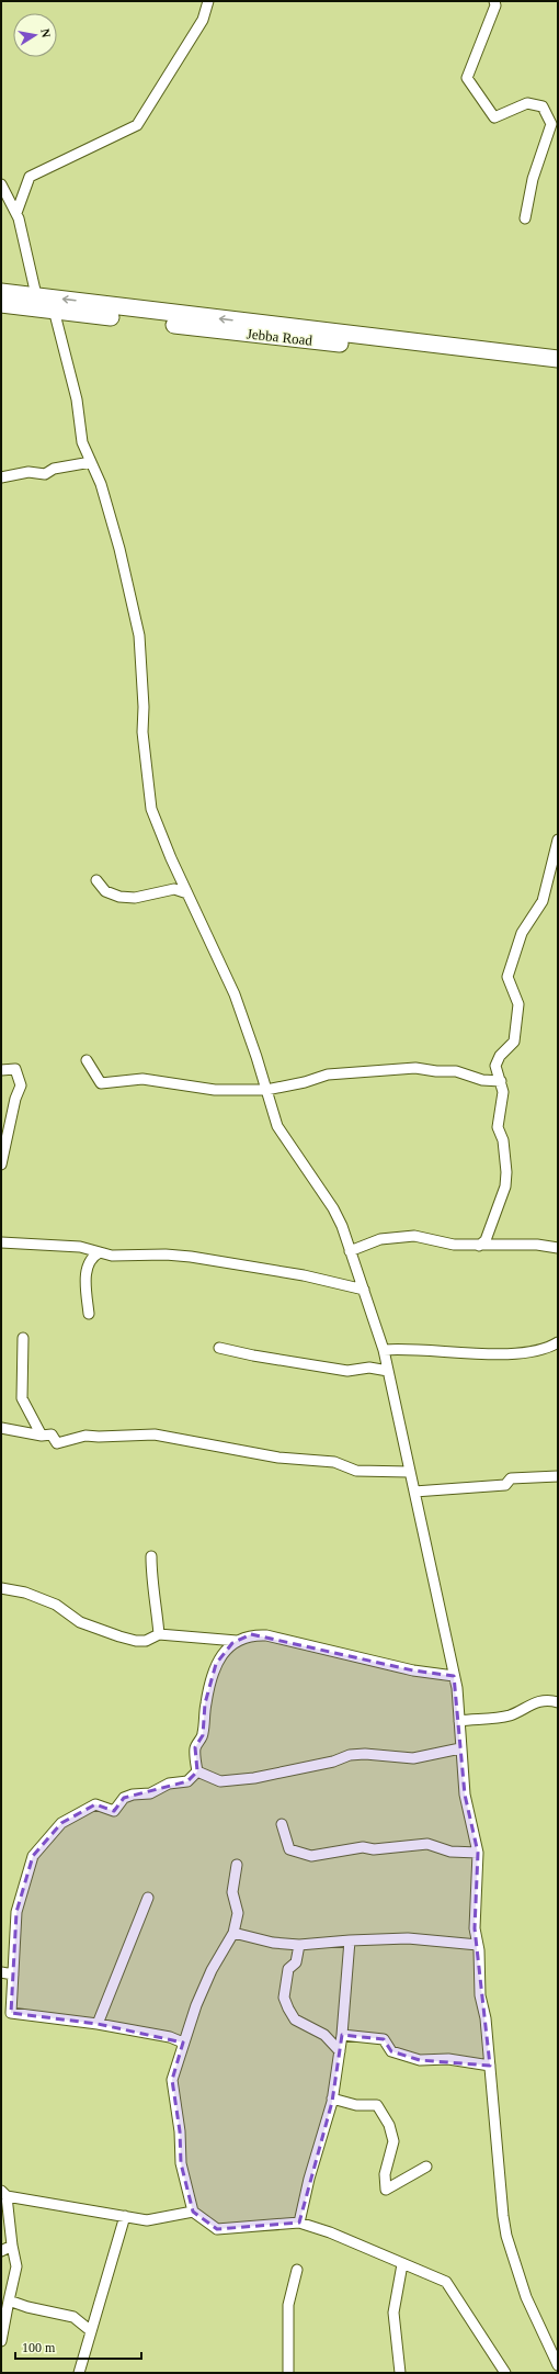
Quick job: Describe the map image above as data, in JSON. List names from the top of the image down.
{
  "streets": {
    "highway": ["Jebba Road"]
  },
  "scale_bar": "100 m",
  "north": "right"
}
